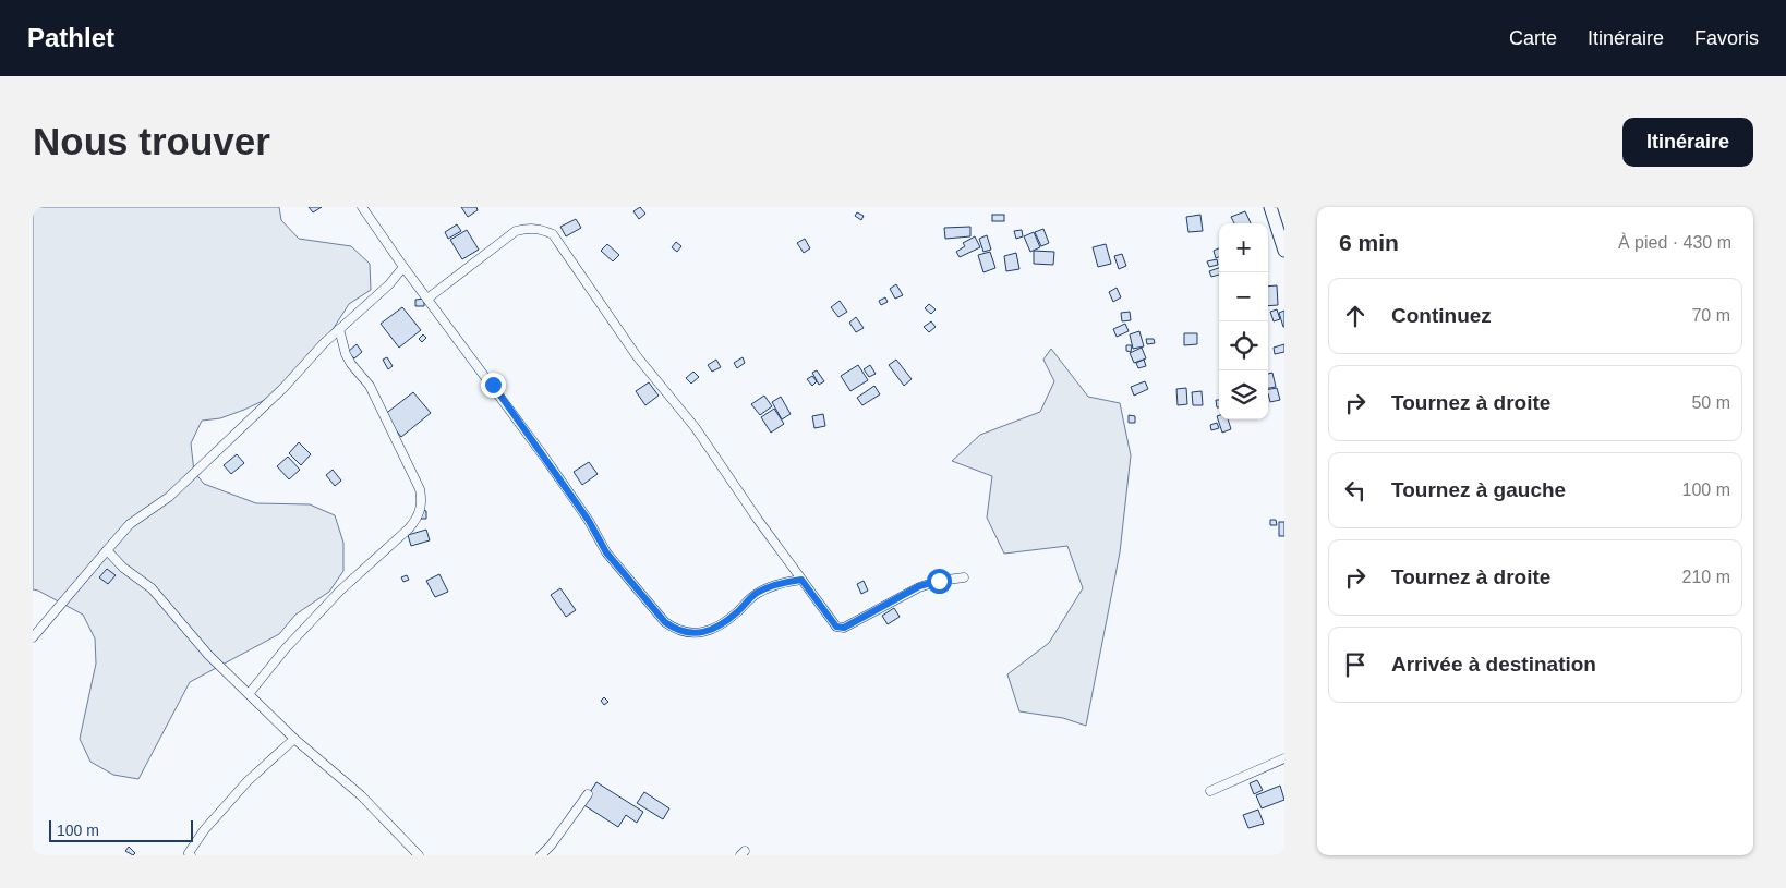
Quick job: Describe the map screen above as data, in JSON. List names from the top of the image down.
{
  "scale_bar": "100 m",
  "page": {
    "header": "Pathlet",
    "nav": ["Carte", "Itinéraire", "Favoris"],
    "buttons": "Itinéraire",
    "title": "Nous trouver",
    "heading": ["6 min", "À pied · 430 m"],
    "map_buttons": ["+", "−"],
    "list": [
      ["Continuez", "70 m"],
      ["Tournez à droite", "50 m"],
      ["Tournez à gauche", "100 m"],
      ["Tournez à droite", "210 m"],
      "Arrivée à destination"
    ],
    "scale": "100 m"
  }
}
